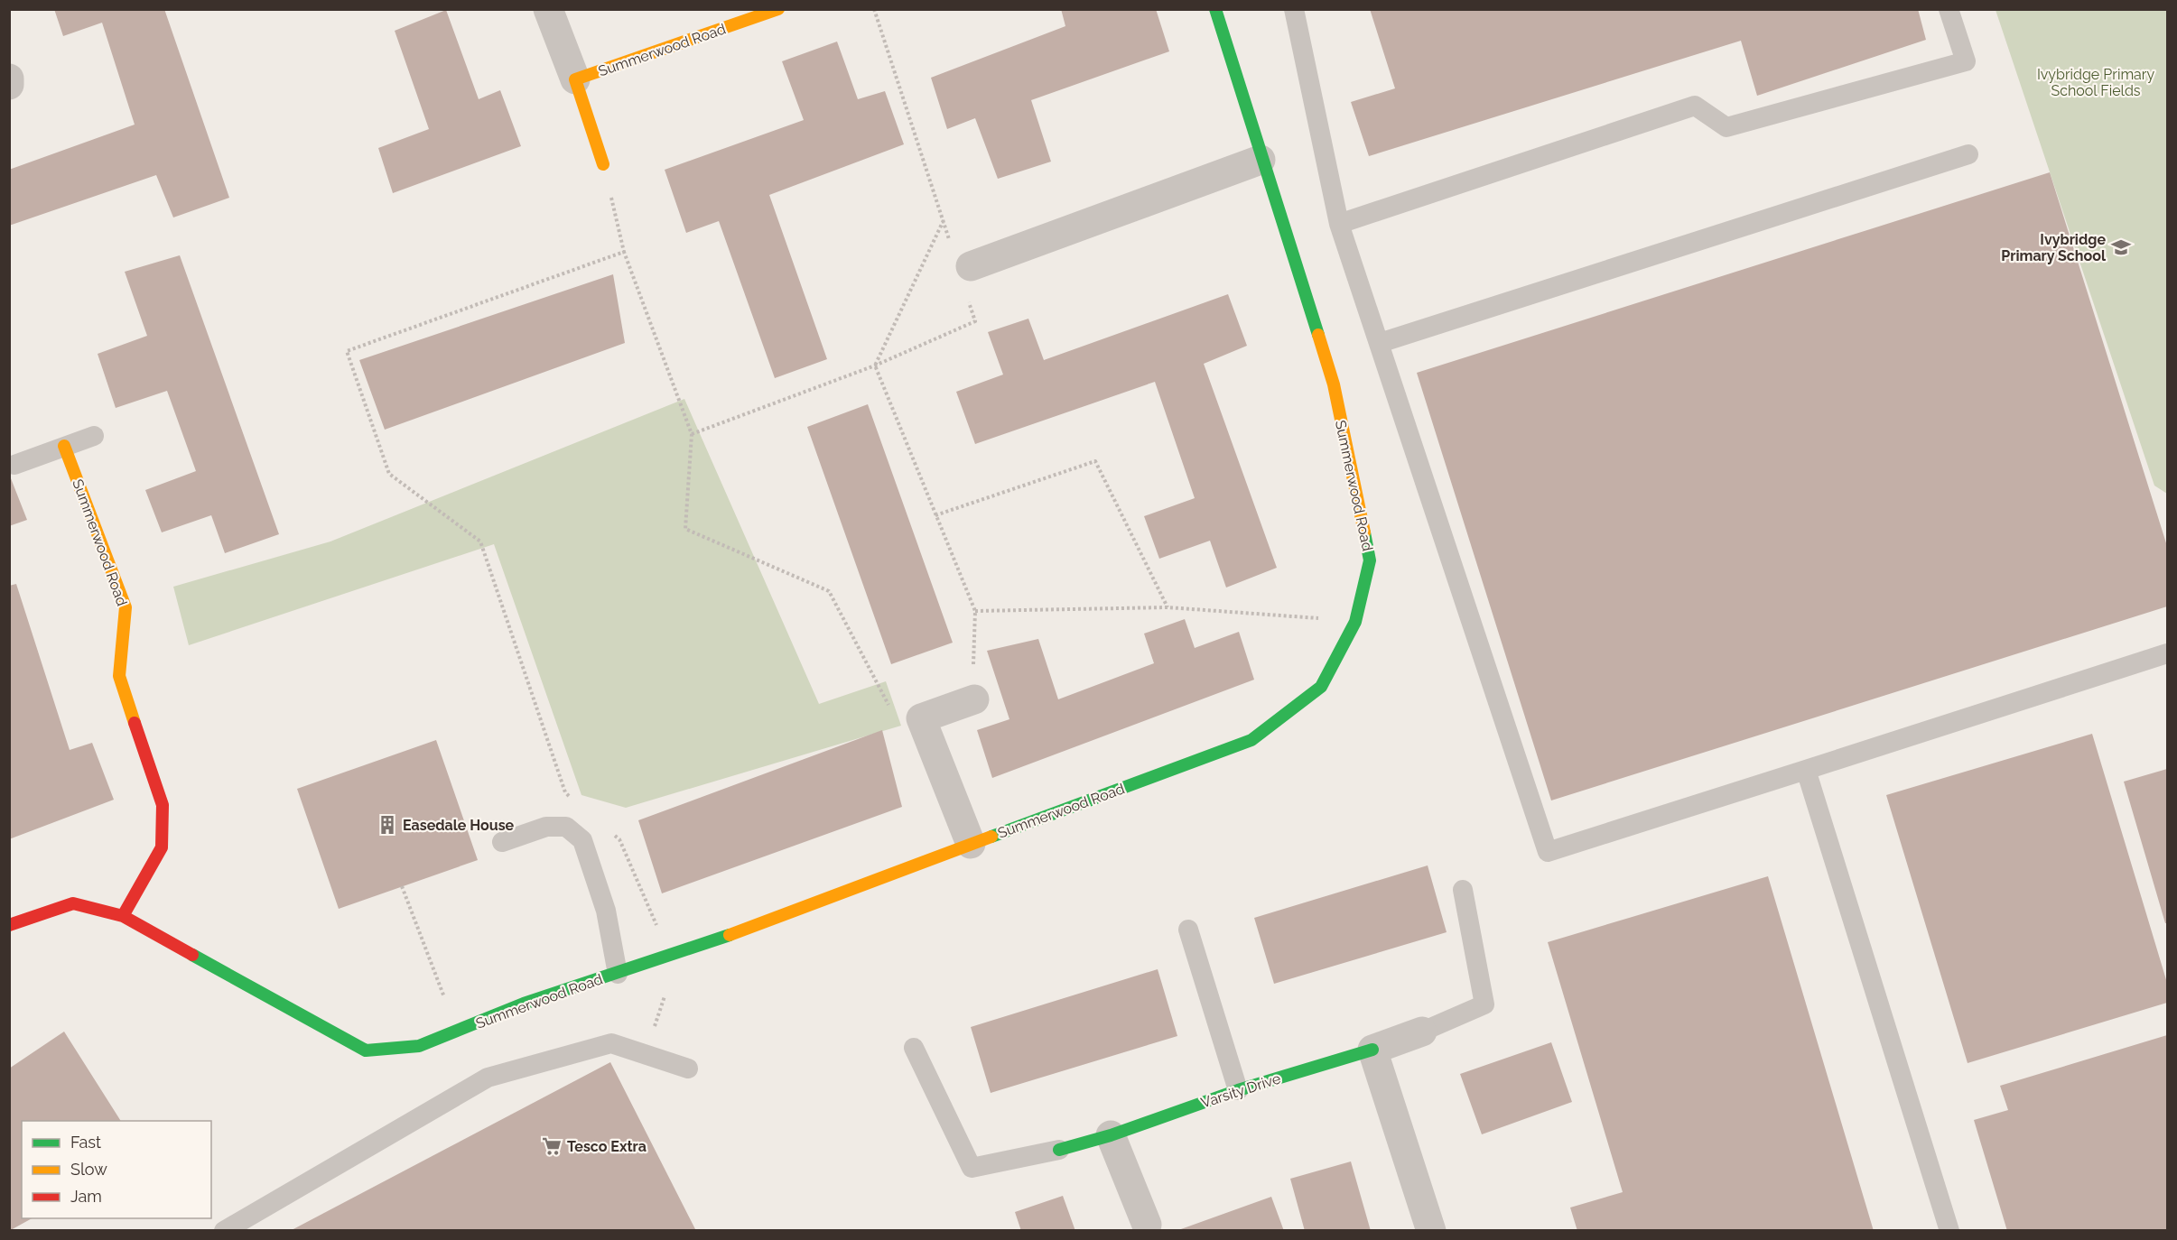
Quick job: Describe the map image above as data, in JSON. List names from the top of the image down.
{
  "streets": {
    "street": ["Summerwood Road", "Varsity Drive"]
  },
  "parks": ["Ivybridge Primary School Fields"],
  "places": {
    "school or university": ["Ivybridge Primary School"],
    "building": ["Easedale House"],
    "supermarket": ["Tesco Extra"]
  },
  "legend": ["Fast", "Slow", "Jam"]
}
